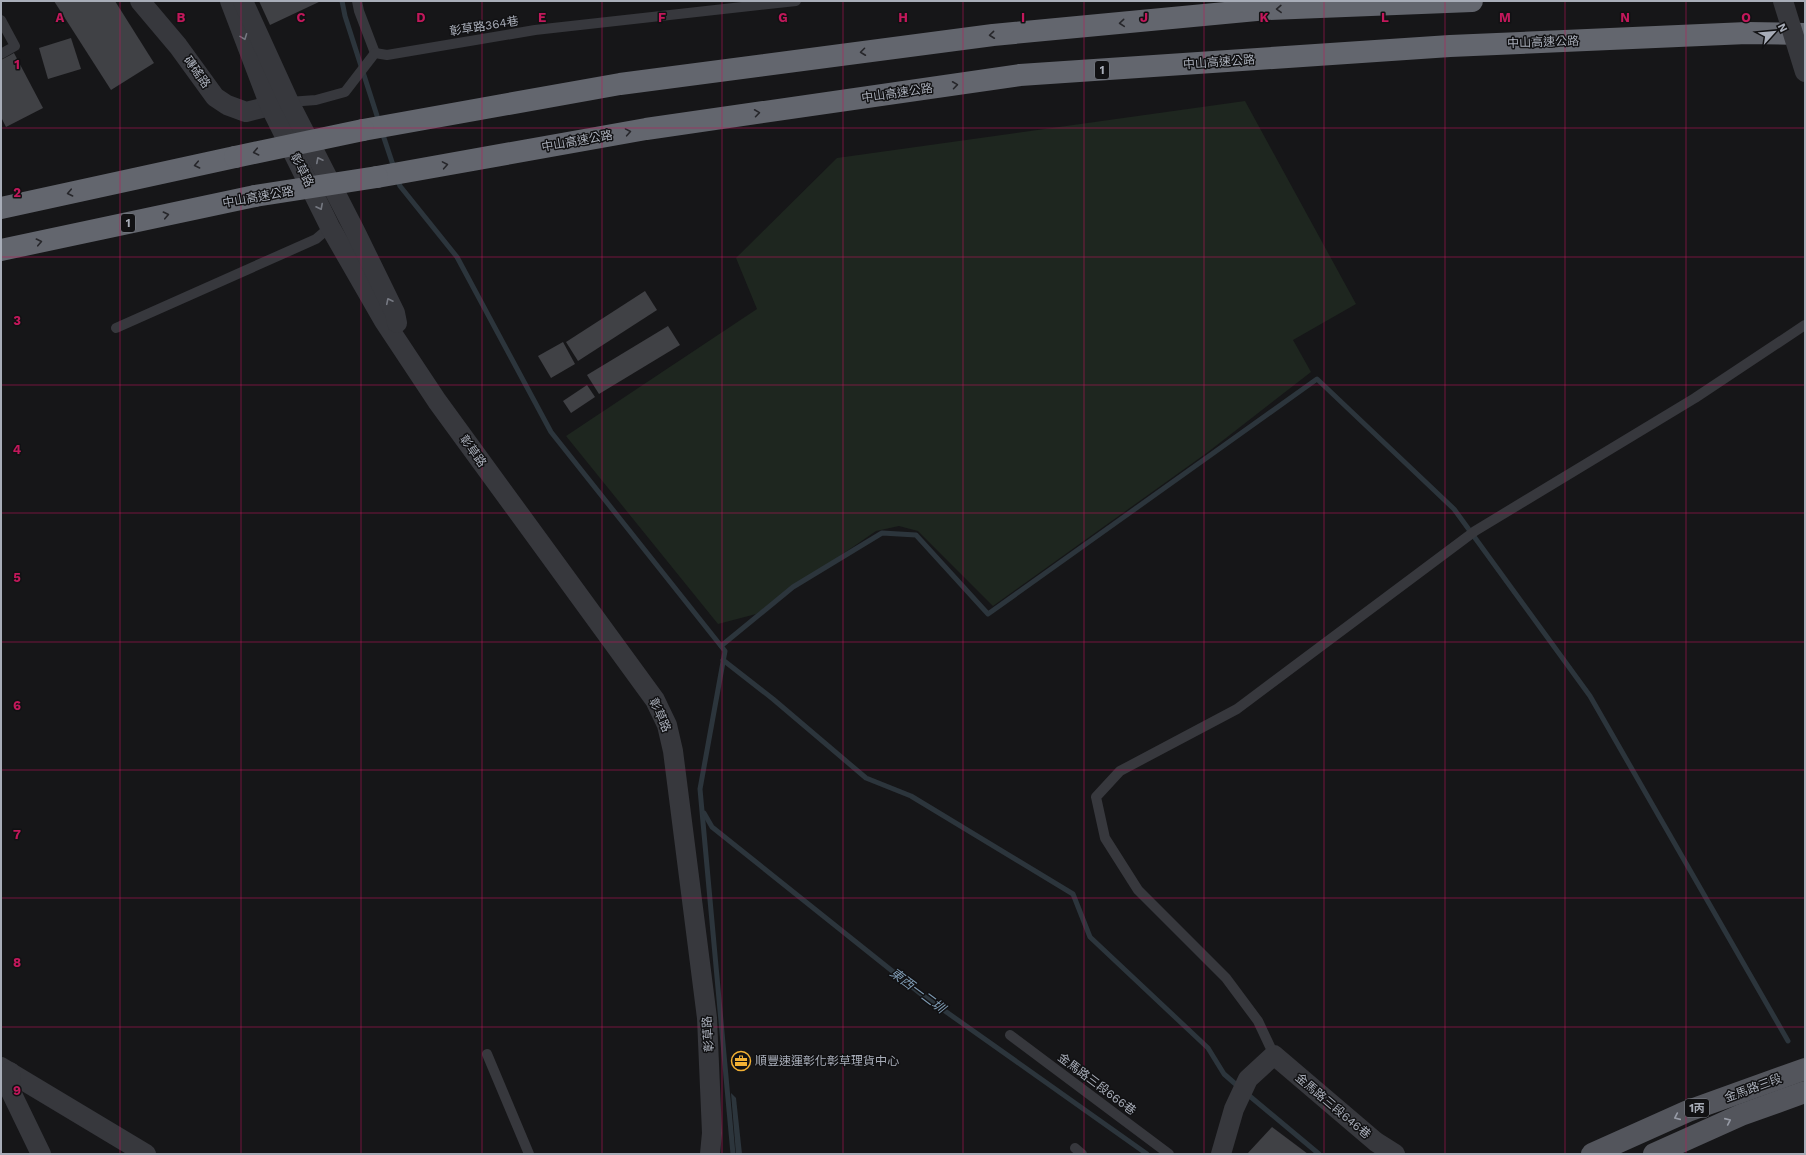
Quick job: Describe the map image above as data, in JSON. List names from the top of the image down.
{
  "streets": {
    "highway": ["中山高速公路", "1"],
    "main road": ["金馬路三段", "1丙"],
    "street": ["磚磘路", "彰草路", "金馬路三段646巷"],
    "lane": ["彰草路364巷", "金馬路三段666巷"]
  },
  "crossings": [
    ["磚磘路", "彰草路"]
  ],
  "water": ["東西一二圳"],
  "places": {
    "office": ["順豐速運彰化彰草理貨中心"]
  },
  "north": "top right",
  "grid": {
    "columns": [
      "A",
      "B",
      "C",
      "D",
      "E",
      "F",
      "G",
      "H",
      "I",
      "J",
      "K",
      "L",
      "M",
      "N",
      "O"
    ],
    "rows": [
      "1",
      "2",
      "3",
      "4",
      "5",
      "6",
      "7",
      "8",
      "9"
    ]
  }
}
